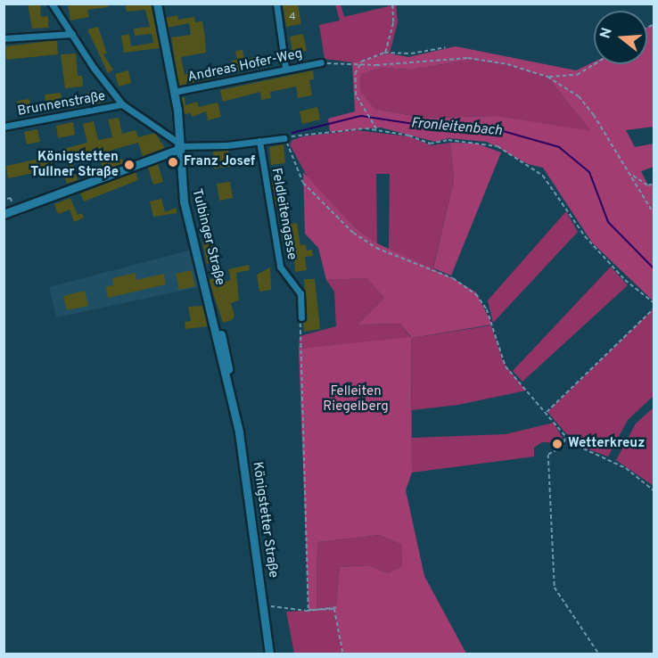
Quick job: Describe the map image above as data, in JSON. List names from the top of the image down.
{
  "streets": {
    "main road": ["Tulbinger Straße", "Königstetter Straße"],
    "street": ["Andreas Hofer-Weg", "Brunnenstraße", "Feldleitengasse"]
  },
  "crossings": [
    ["Andreas Hofer-Weg", "Tulbinger Straße"],
    ["Tulbinger Straße", "Königstetter Straße"]
  ],
  "water": ["Fronleitenbach"],
  "parks": ["Felleiten Riegelberg"],
  "places": ["Franz Josef", "Königstetten Tullner Straße", "Wetterkreuz"],
  "house_numbers": ["4"],
  "north": "left"
}
